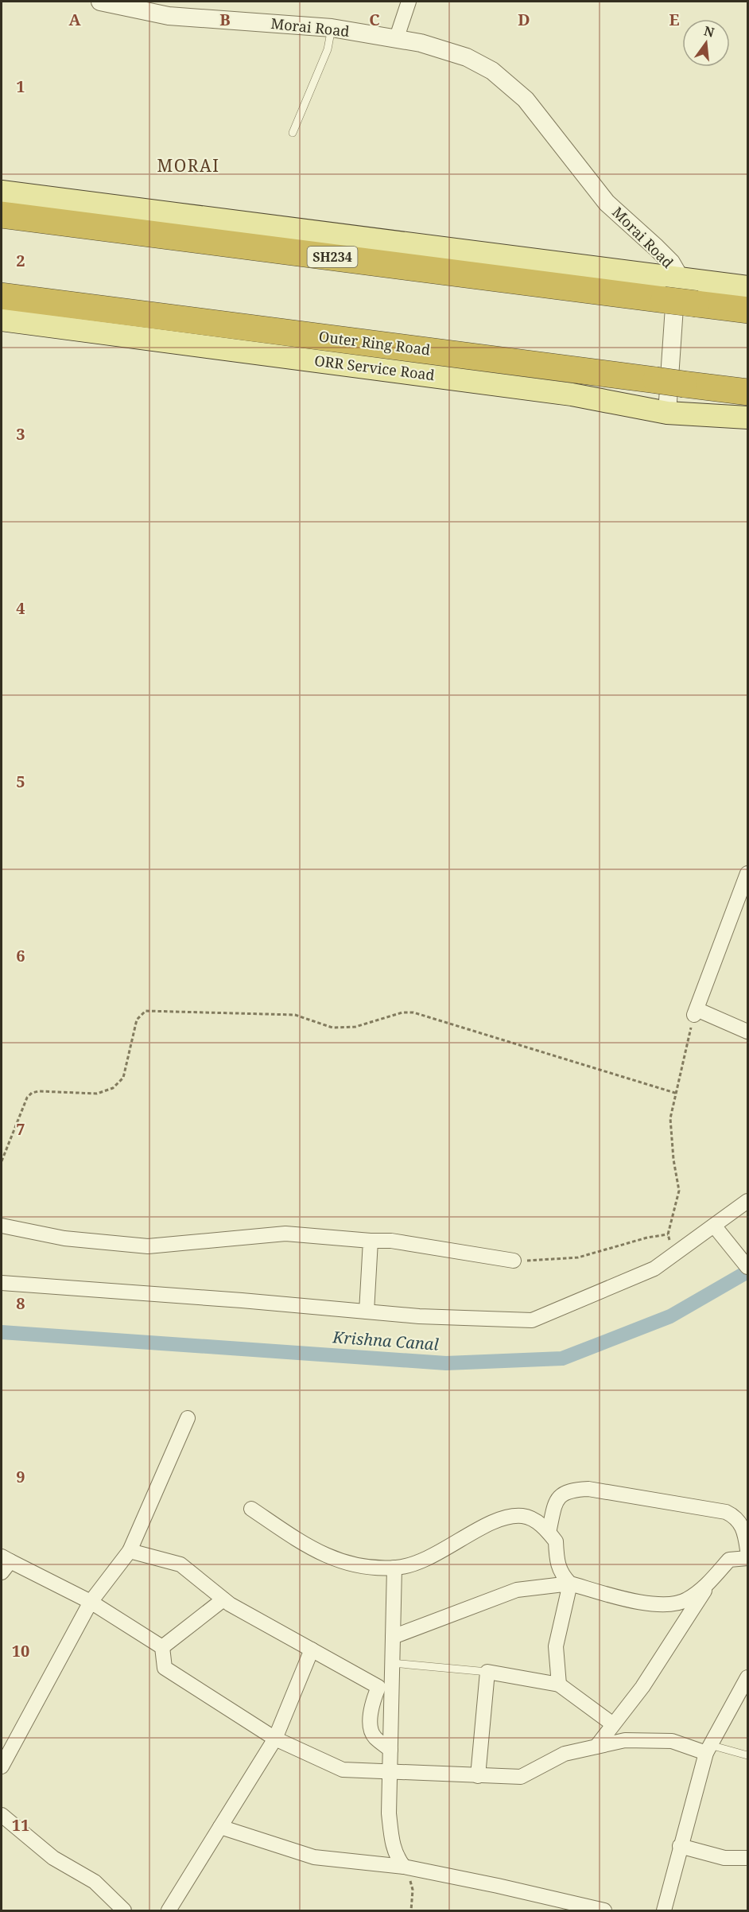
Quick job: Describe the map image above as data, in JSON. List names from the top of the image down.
{
  "streets": {
    "highway": ["SH234", "Outer Ring Road"],
    "main road": ["ORR Service Road"],
    "street": ["Morai Road"]
  },
  "districts": ["MORAI"],
  "water": ["Krishna Canal"],
  "north": "top",
  "grid": {
    "columns": [
      "A",
      "B",
      "C",
      "D",
      "E"
    ],
    "rows": [
      "1",
      "2",
      "3",
      "4",
      "5",
      "6",
      "7",
      "8",
      "9",
      "10",
      "11"
    ]
  }
}
